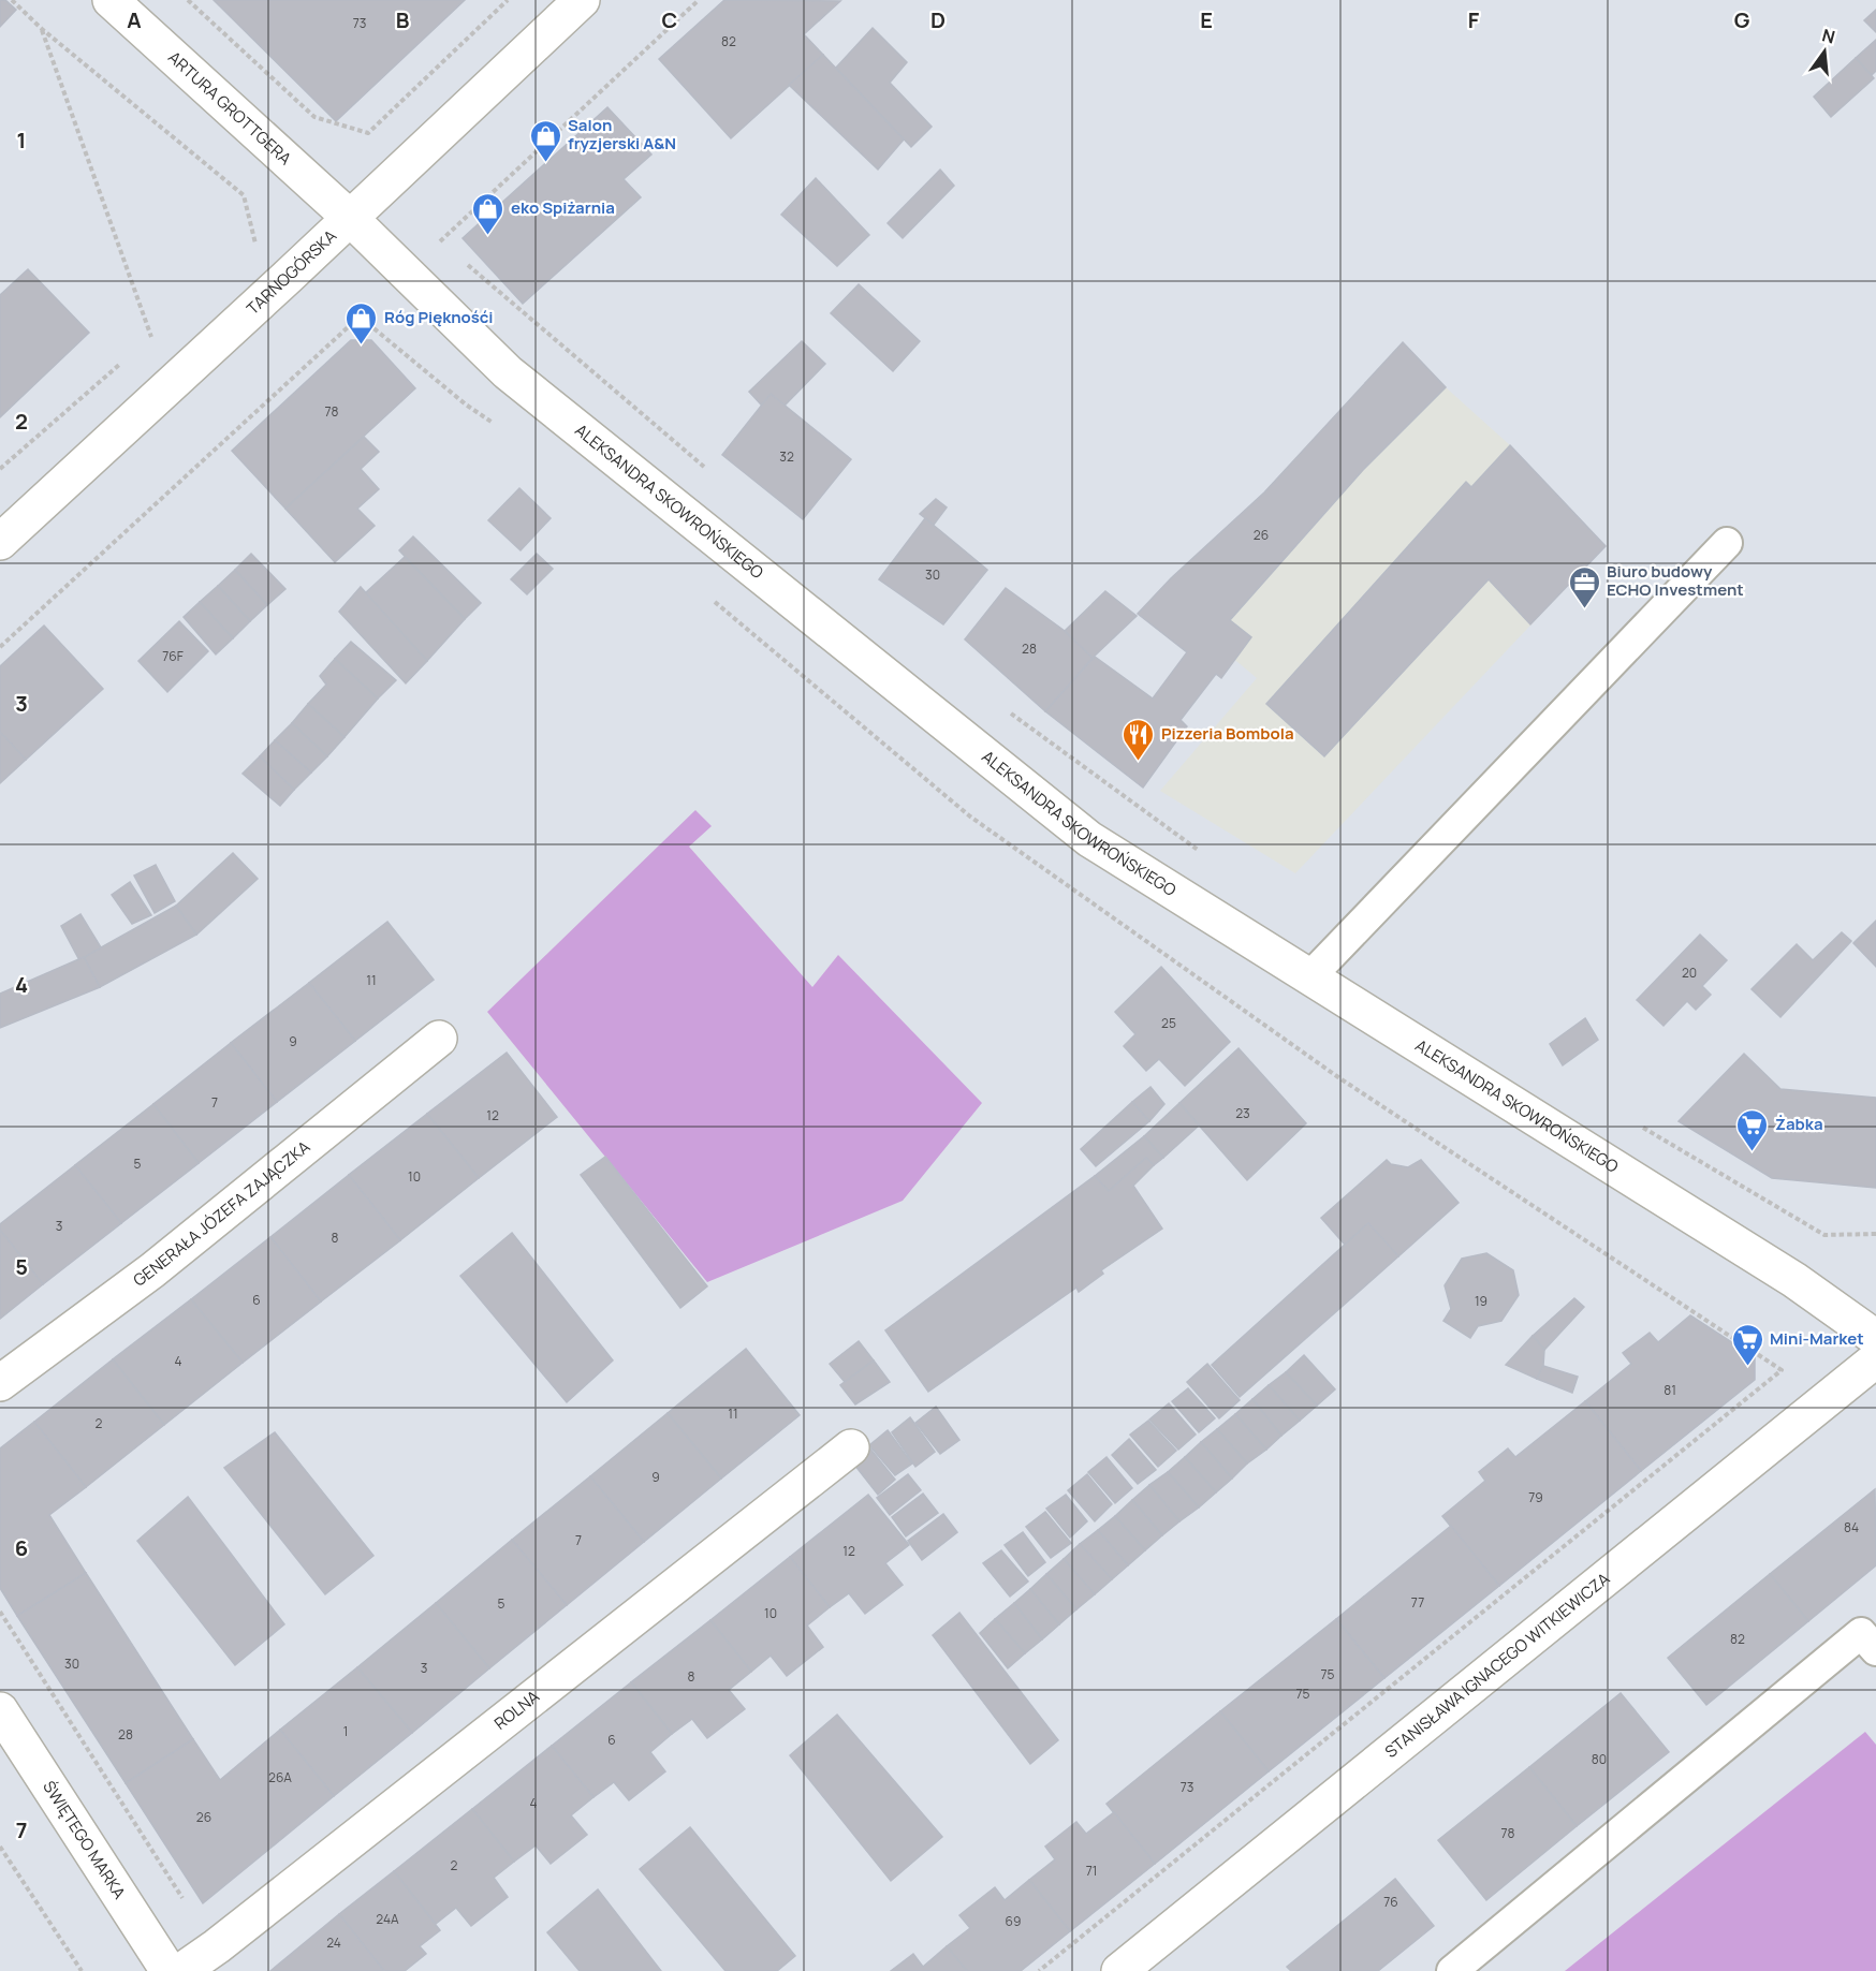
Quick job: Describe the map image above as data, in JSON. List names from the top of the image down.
{
  "streets": {
    "street": [
      "ARTURA GROTTGERA",
      "TARNOGÓRSKA",
      "ALEKSANDRA SKOWROŃSKIEGO",
      "GENERAŁA JÓZEFA ZAJĄCZKA",
      "STANISŁAWA IGNACEGO WITKIEWICZA",
      "ROLNA",
      "ŚWIĘTEGO MARKA"
    ]
  },
  "crossings": [
    ["ARTURA GROTTGERA", "TARNOGÓRSKA"],
    ["ARTURA GROTTGERA", "ALEKSANDRA SKOWROŃSKIEGO"],
    ["TARNOGÓRSKA", "ALEKSANDRA SKOWROŃSKIEGO"]
  ],
  "places": {
    "shop": ["Salon fryzjerski A&N", "eko Spiżarnia", "Róg Pięknośći"],
    "office": ["Biuro budowy ECHO Investment"],
    "restaurant": ["Pizzeria Bombola"],
    "supermarket": ["Żabka", "Mini-Market"]
  },
  "house_numbers": [
    "73",
    "82",
    "78",
    "32",
    "26",
    "30",
    "28",
    "76F",
    "20",
    "11",
    "25",
    "9",
    "7",
    "23",
    "12",
    "5",
    "10",
    "3",
    "8",
    "6",
    "19",
    "4",
    "81",
    "11",
    "2",
    "9",
    "79",
    "84",
    "7",
    "12",
    "77",
    "5",
    "10",
    "82",
    "30",
    "3",
    "75",
    "8",
    "75",
    "1",
    "28",
    "6",
    "80",
    "26A",
    "73",
    "4",
    "26",
    "78",
    "2",
    "71",
    "76",
    "24A",
    "69",
    "24"
  ],
  "north": "top",
  "grid": {
    "columns": [
      "A",
      "B",
      "C",
      "D",
      "E",
      "F",
      "G"
    ],
    "rows": [
      "1",
      "2",
      "3",
      "4",
      "5",
      "6",
      "7"
    ]
  }
}
